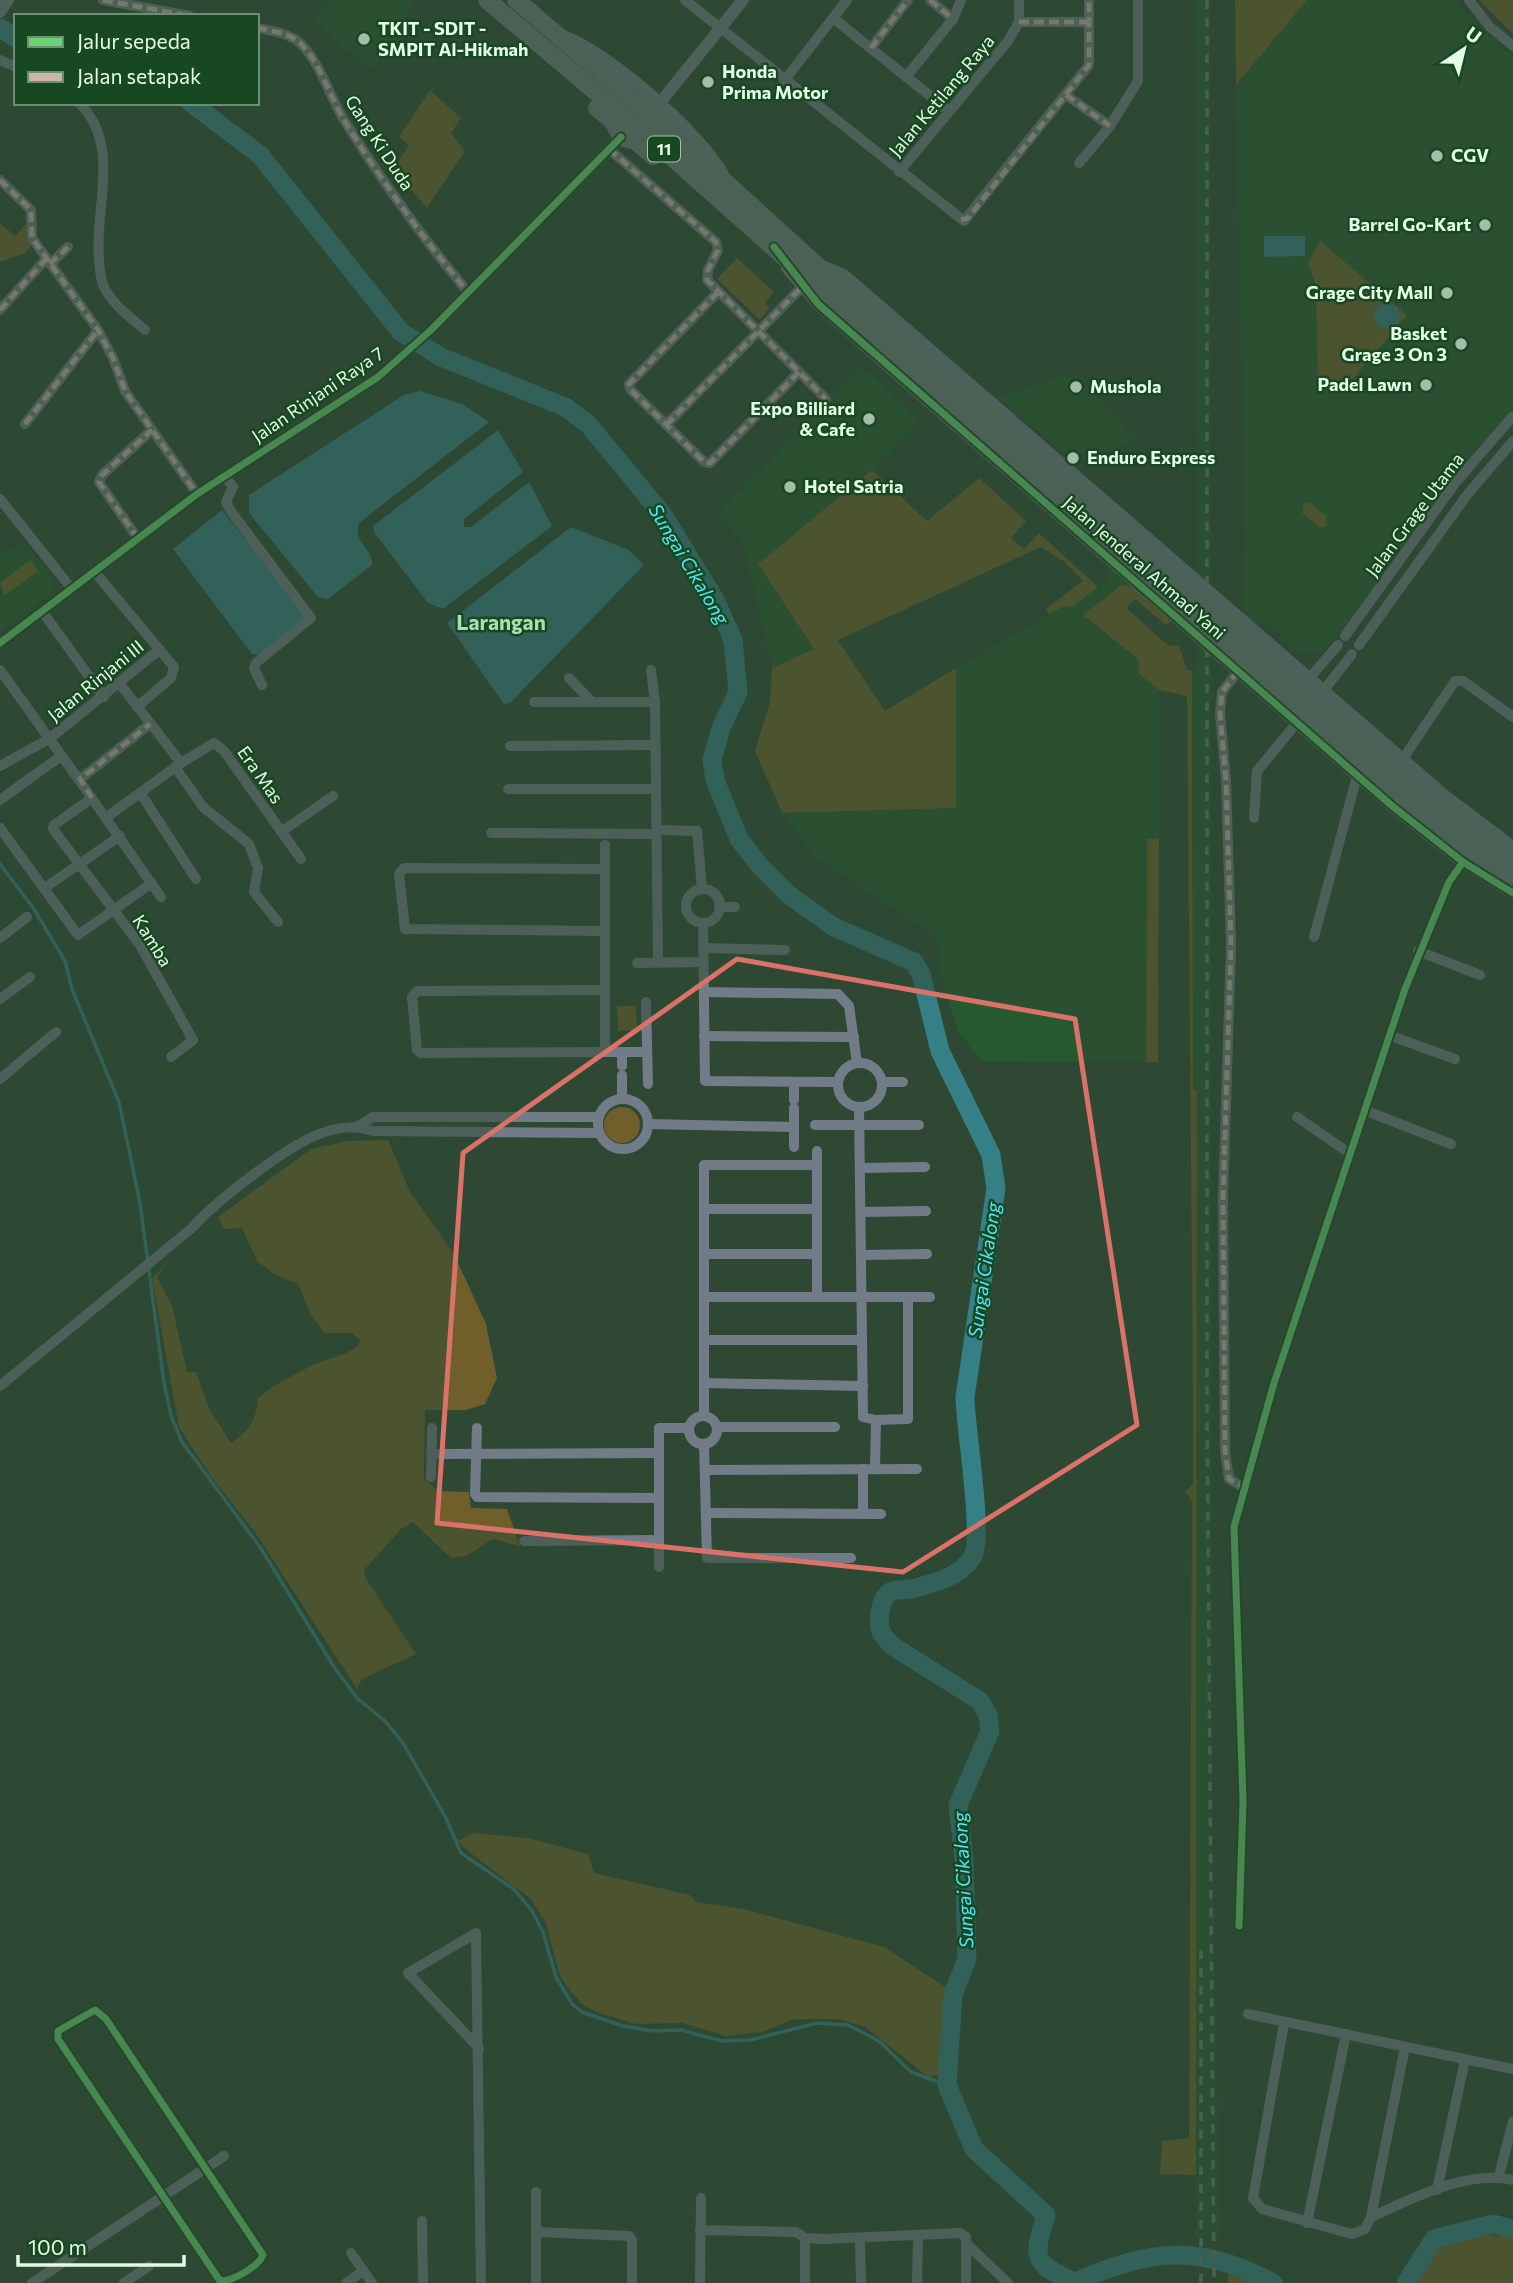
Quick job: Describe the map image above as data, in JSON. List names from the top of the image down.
{
  "streets": {
    "highway": ["11", "Jalan Jenderal Ahmad Yani"],
    "street": [
      "Jalan Ketilang Raya",
      "Gang Ki Duda",
      "Jalan Rinjani Raya 7",
      "Jalan Grage Utama",
      "Jalan Rinjani III",
      "Era Mas",
      "Kamba"
    ]
  },
  "crossings": [
    ["Gang Ki Duda", "Jalan Rinjani Raya 7"],
    ["Jalan Rinjani Raya 7", "Jalan Rinjani III"],
    ["Jalan Rinjani III", "Kamba"]
  ],
  "districts": ["Larangan"],
  "water": ["Sungai Cikalong"],
  "places": [
    "TKIT - SDIT - SMPIT Al-Hikmah",
    "Honda Prima Motor",
    "CGV",
    "Barrel Go-Kart",
    "Grage City Mall",
    "Basket Grage 3 On 3",
    "Padel Lawn",
    "Mushola",
    "Expo Billiard & Cafe",
    "Enduro Express",
    "Hotel Satria"
  ],
  "legend": ["Jalur sepeda", "Jalan setapak"],
  "scale_bar": "100 m",
  "north": "top right"
}
